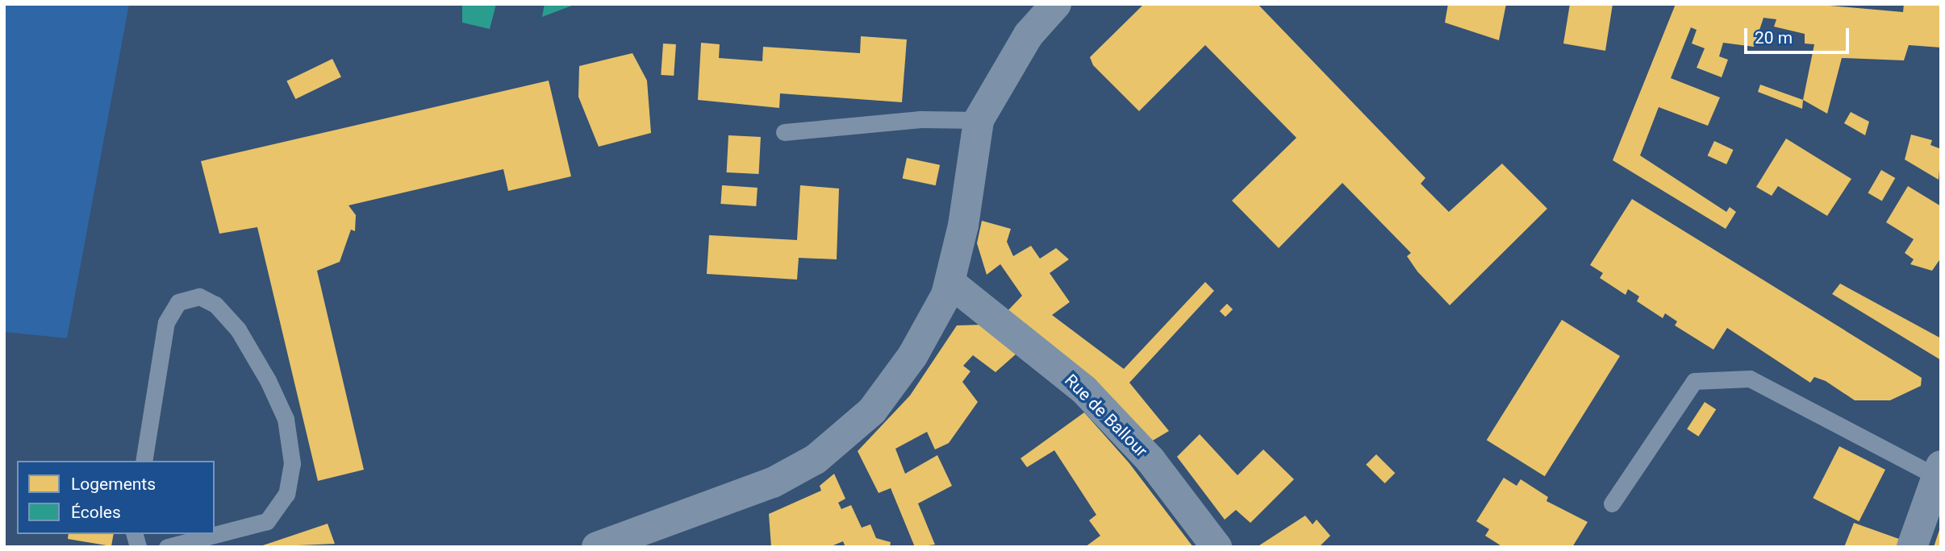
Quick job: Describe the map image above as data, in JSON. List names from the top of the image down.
{
  "streets": {
    "street": ["Rue de Ballour"]
  },
  "legend": ["Logements", "Écoles"],
  "scale_bar": "20 m"
}
